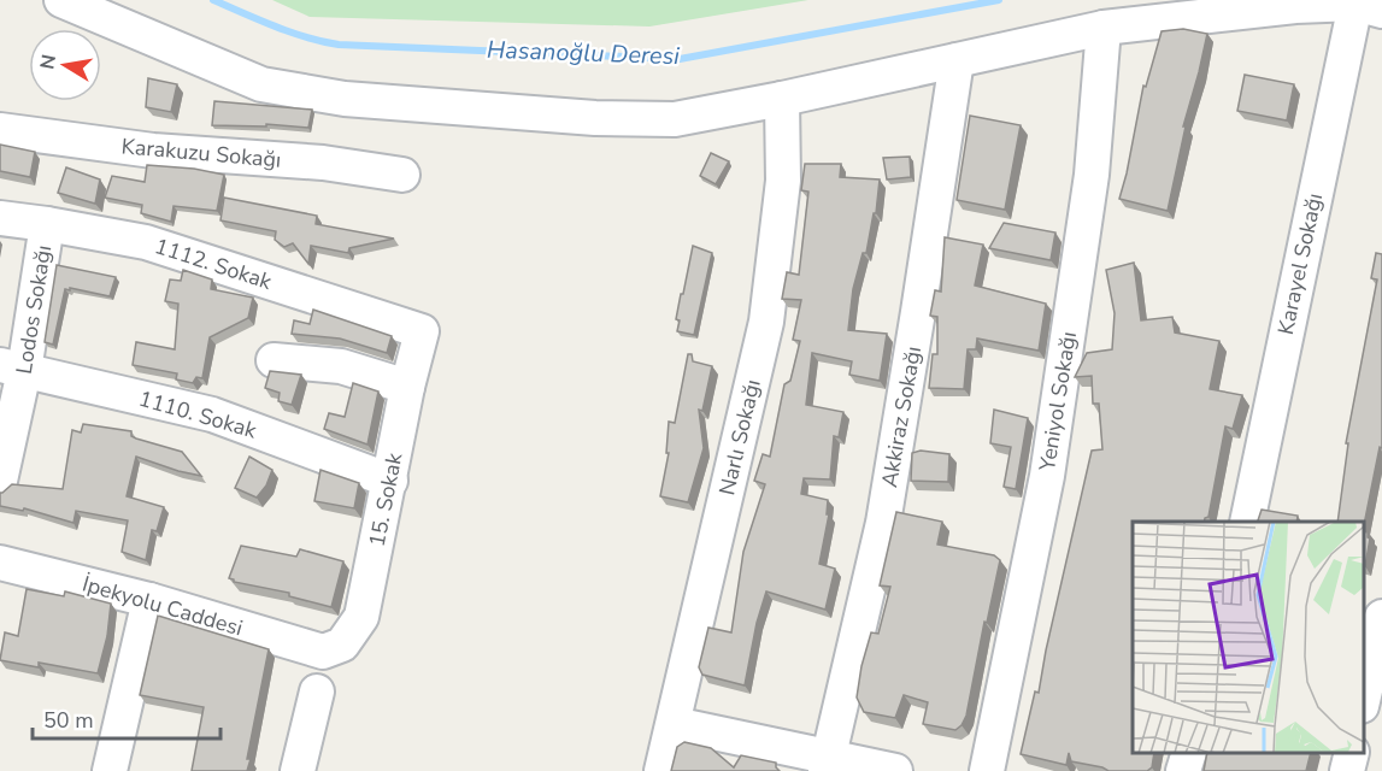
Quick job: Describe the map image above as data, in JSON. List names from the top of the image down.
{
  "streets": {
    "street": [
      "Karakuzu Sokağı",
      "1112. Sokak",
      "Karayel Sokağı",
      "Lodos Sokağı",
      "Yeniyol Sokağı",
      "1110. Sokak",
      "Akkiraz Sokağı",
      "Narlı Sokağı",
      "15. Sokak",
      "İpekyolu Caddesi"
    ]
  },
  "crossings": [
    ["1112. Sokak", "Lodos Sokağı"],
    ["1112. Sokak", "15. Sokak"],
    ["Lodos Sokağı", "1110. Sokak"],
    ["1110. Sokak", "15. Sokak"],
    ["15. Sokak", "İpekyolu Caddesi"]
  ],
  "water": ["Hasanoğlu Deresi"],
  "scale_bar": "50 m",
  "north": "left"
}
